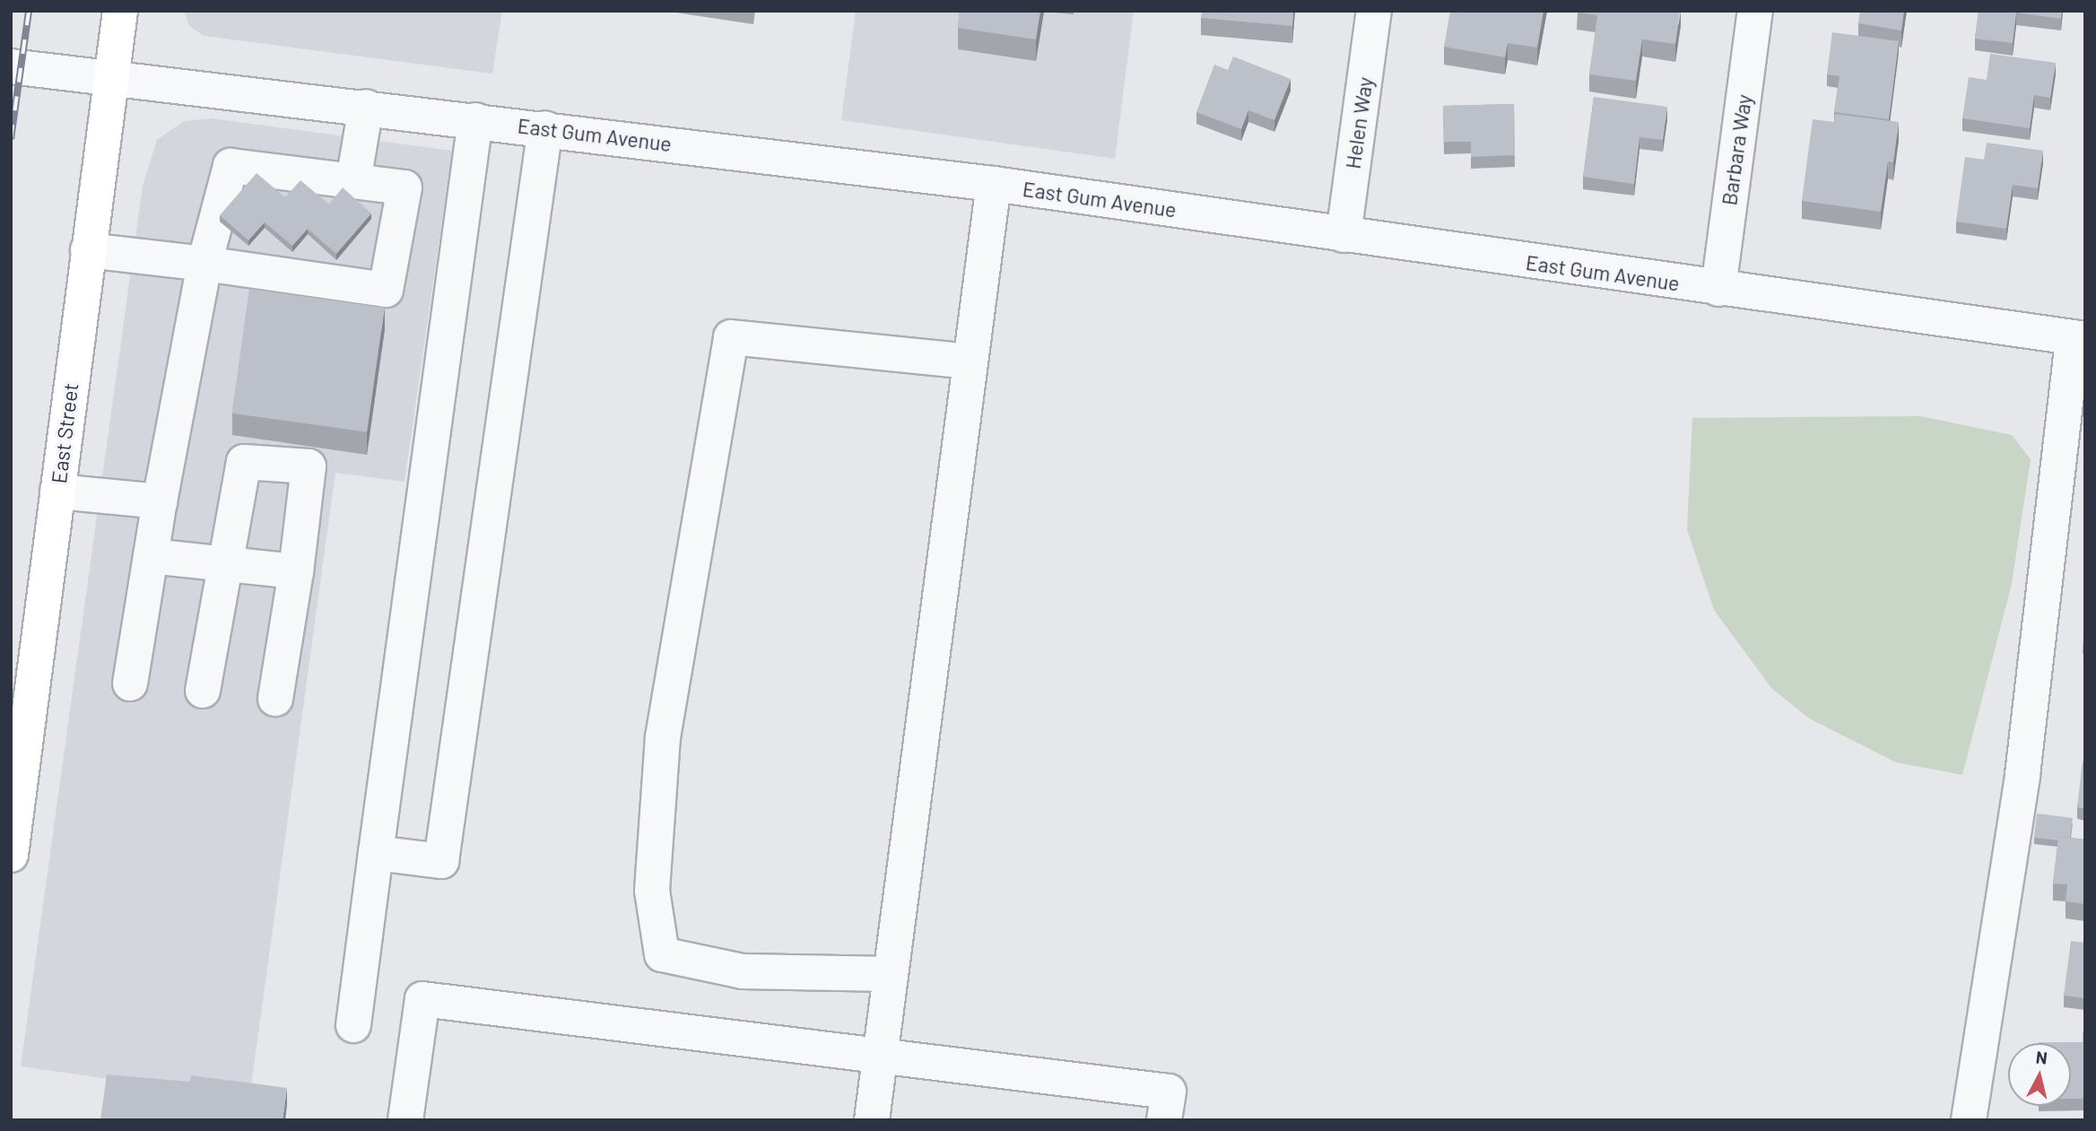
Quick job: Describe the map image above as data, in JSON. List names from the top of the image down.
{
  "streets": {
    "main road": ["East Street"],
    "street": ["Helen Way", "East Gum Avenue", "Barbara Way"]
  },
  "crossings": [
    ["Helen Way", "East Gum Avenue"],
    ["East Gum Avenue", "Barbara Way"],
    ["East Gum Avenue", "East Street"]
  ],
  "north": "top"
}
